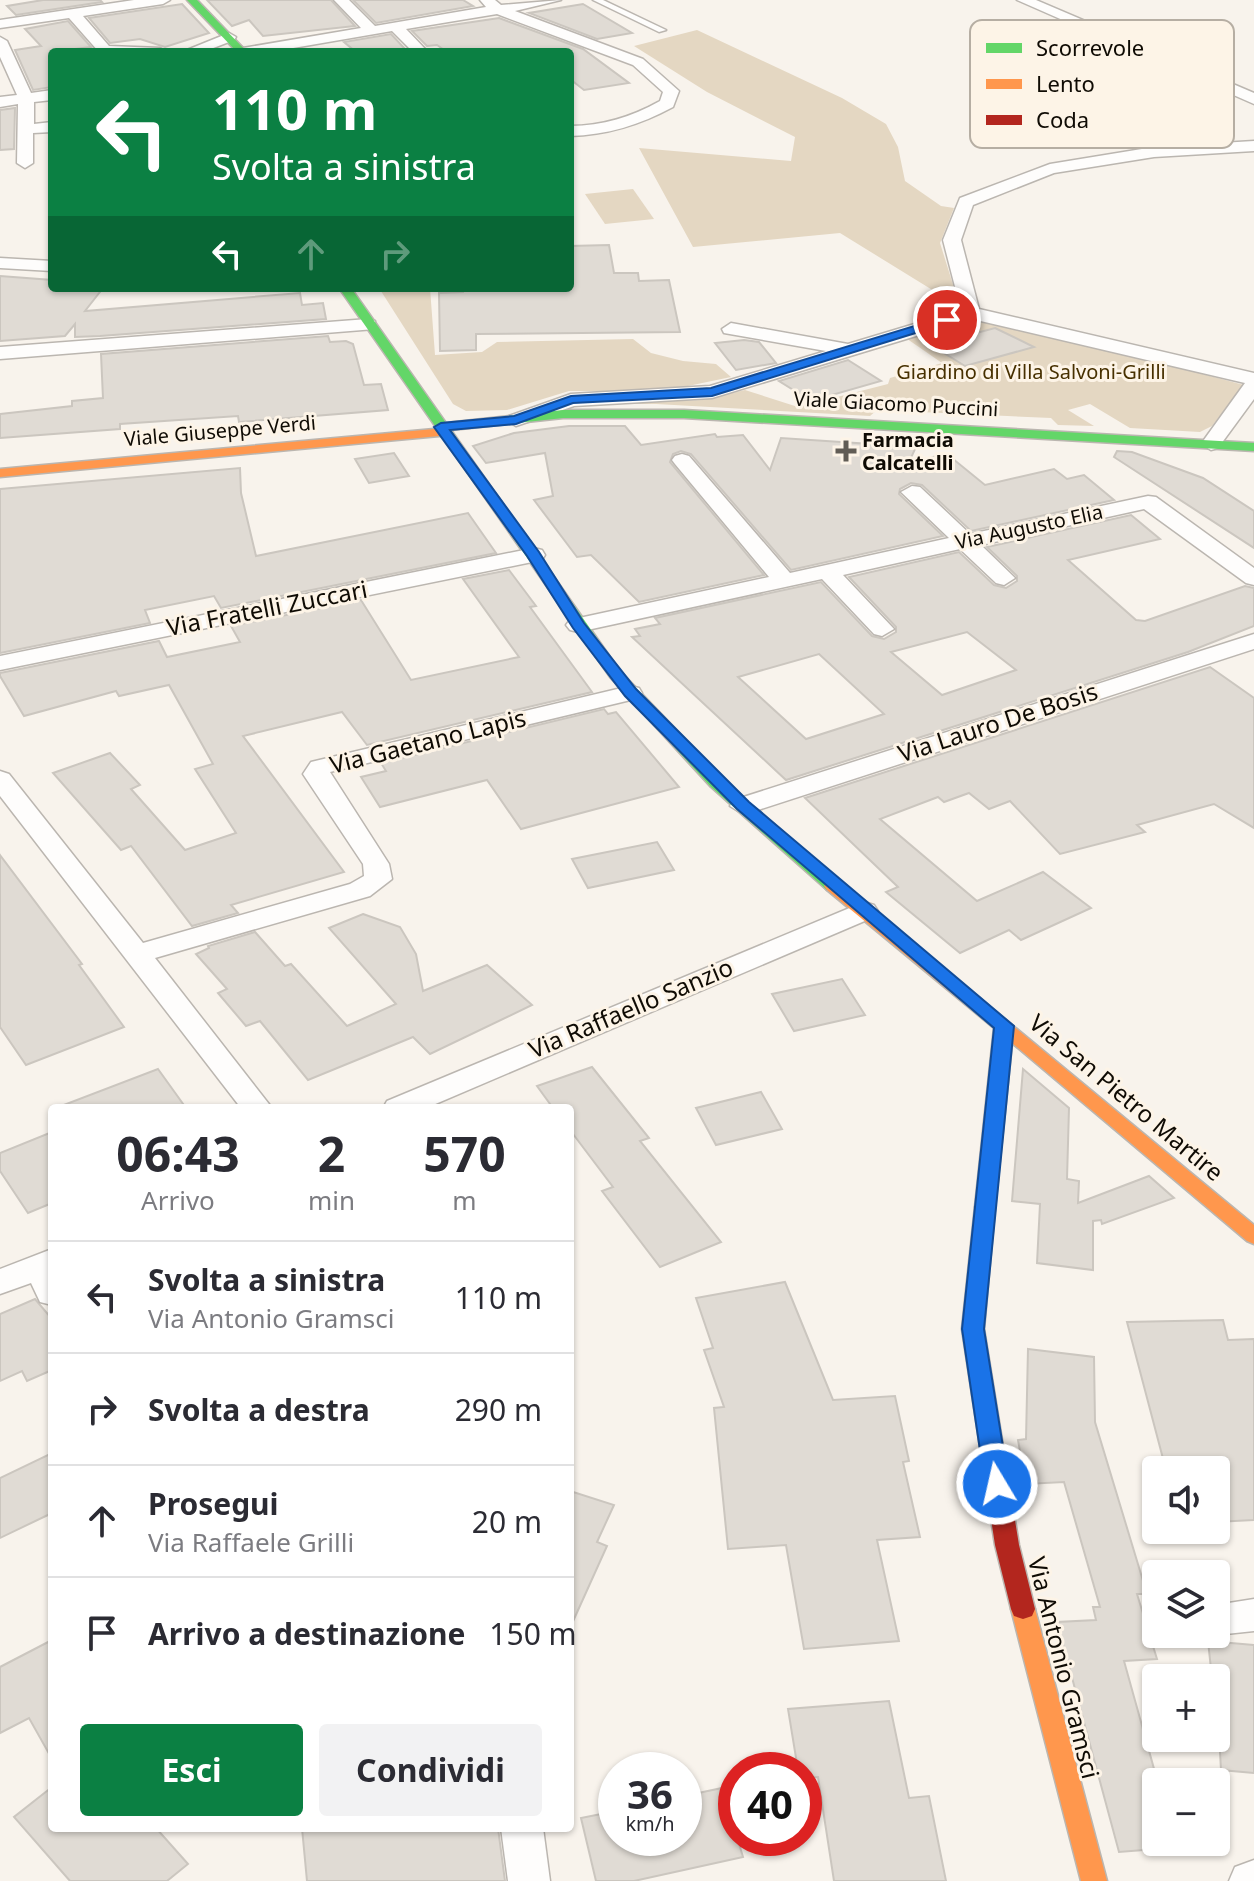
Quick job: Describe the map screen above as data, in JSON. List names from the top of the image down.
{
  "streets": {
    "street": [
      "Viale Giacomo Puccini",
      "Viale Giuseppe Verdi",
      "Via Augusto Elia",
      "Via Fratelli Zuccari",
      "Via Lauro De Bosis",
      "Via Gaetano Lapis",
      "Via Raffaello Sanzio",
      "Via San Pietro Martire",
      "Via Antonio Gramsci"
    ]
  },
  "crossings": [
    ["Viale Giacomo Puccini", "Viale Giuseppe Verdi"],
    ["Via San Pietro Martire", "Via Antonio Gramsci"]
  ],
  "parks": ["Giardino di Villa Salvoni-Grilli"],
  "places": {
    "health": ["Farmacia Calcatelli"]
  },
  "legend": ["Scorrevole", "Lento", "Coda"],
  "page": {
    "turn": ["110 m", "Svolta a sinistra"],
    "eta": [
      "06:43",
      "Arrivo",
      "2",
      "min",
      "570",
      "m"
    ],
    "list": [
      {
        "name": "Svolta a sinistra",
        "note": "Via Antonio Gramsci",
        "value": "110 m"
      },
      {
        "name": "Svolta a destra",
        "value": "290 m"
      },
      {
        "name": "Prosegui",
        "note": "Via Raffaele Grilli",
        "value": "20 m"
      },
      {
        "name": "Arrivo a destinazione",
        "value": "150 m"
      }
    ],
    "map_buttons": ["+", "−"],
    "buttons": ["Esci", "Condividi"],
    "speed": "36 km/h",
    "limit": "40"
  }
}
